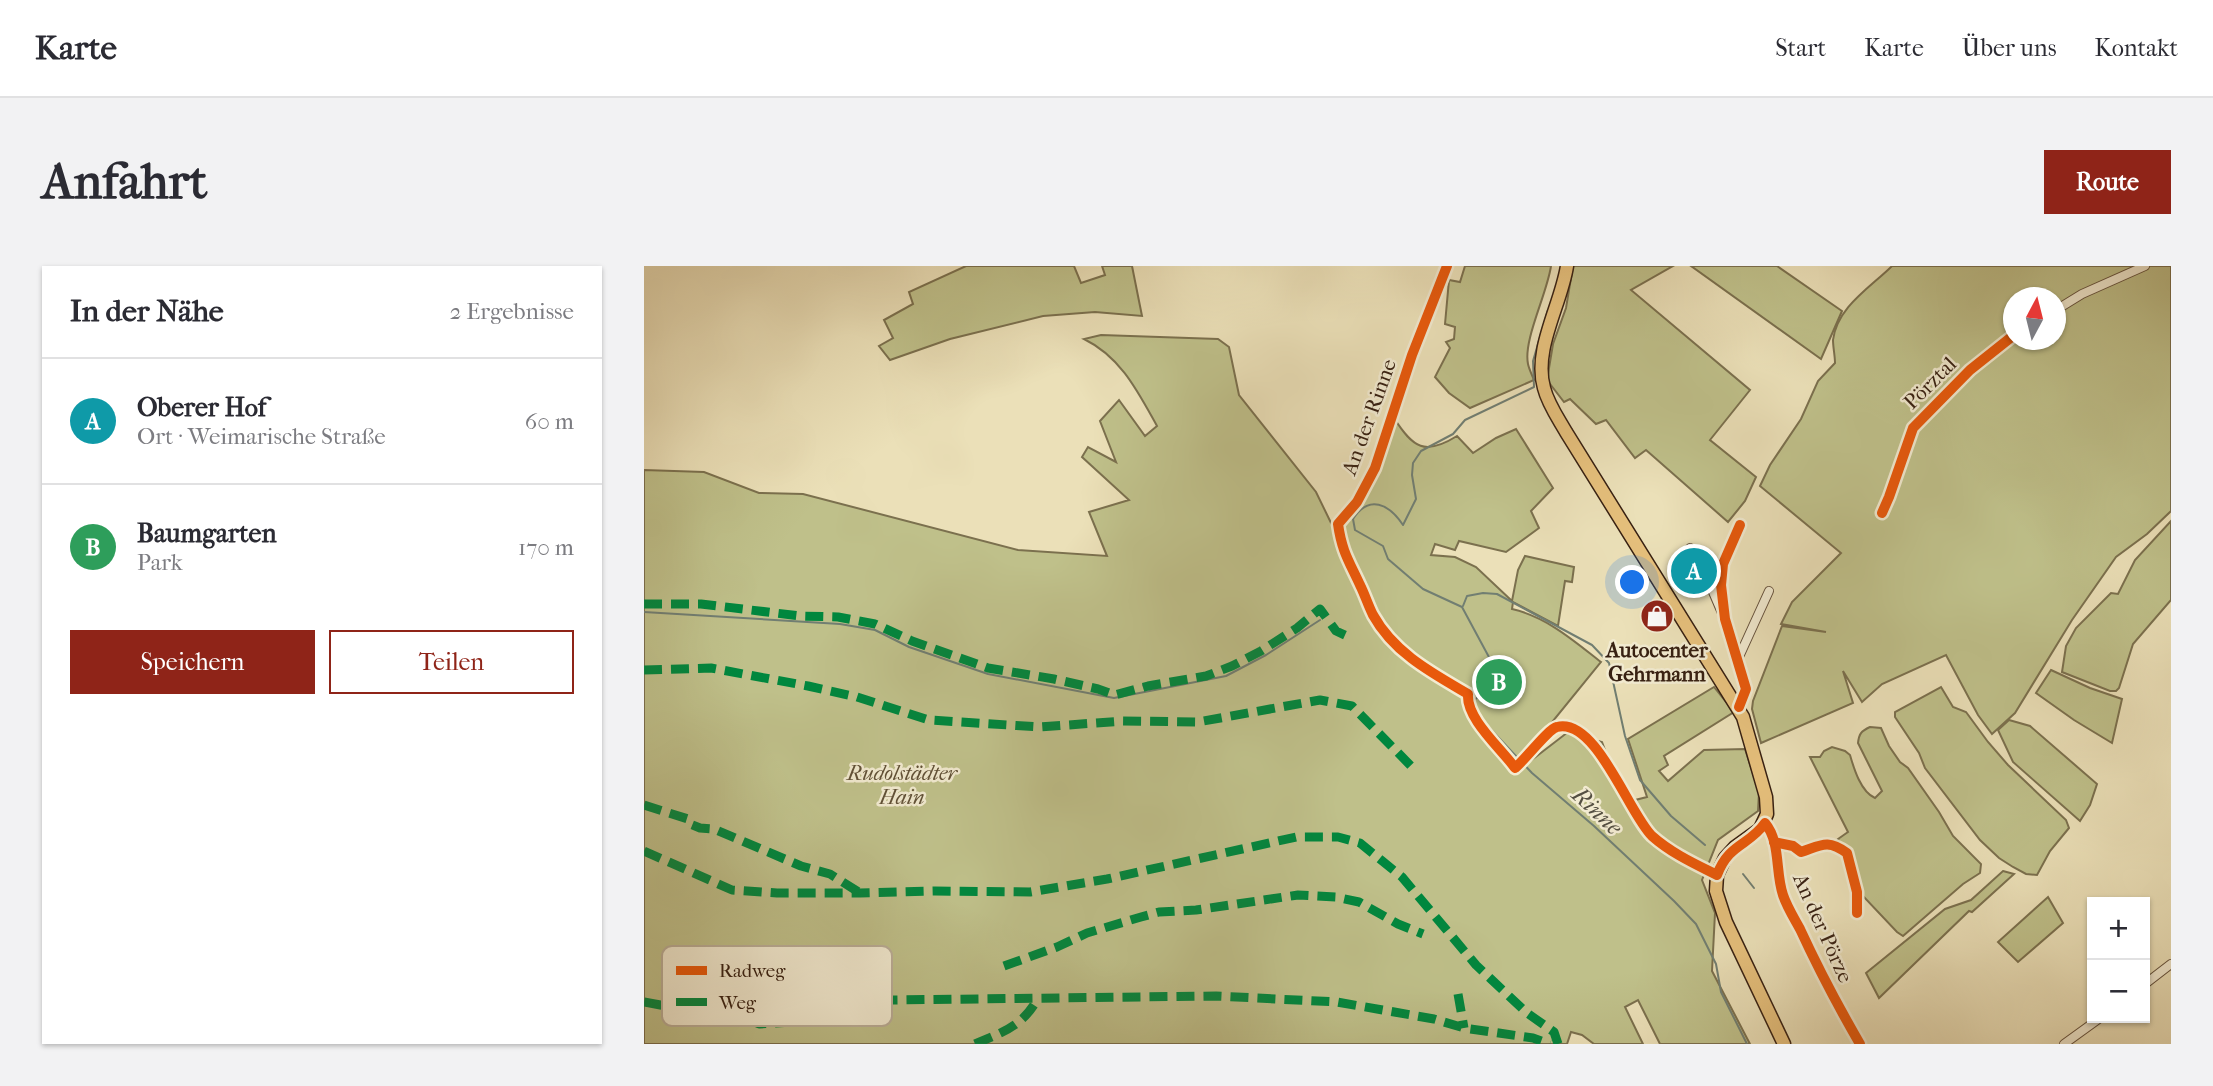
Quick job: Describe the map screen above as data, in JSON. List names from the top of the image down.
{
  "streets": {
    "street": ["Pörztal", "An der Rinne", "An der Pörze"]
  },
  "water": ["Rinne"],
  "parks": ["Rudolstädter Hain"],
  "places": {
    "shop": ["Autocenter Gehrmann"]
  },
  "legend": ["Radweg", "Weg"],
  "north": "top",
  "page": {
    "header": "Karte",
    "nav": [
      "Start",
      "Karte",
      "Über uns",
      "Kontakt"
    ],
    "buttons": [
      "Route",
      ["Speichern", "Teilen"]
    ],
    "title": "Anfahrt",
    "heading": ["In der Nähe", "2 Ergebnisse"],
    "list": [
      {
        "mark": "A",
        "name": "Oberer Hof",
        "note": "Ort · Weimarische Straße",
        "value": "60 m"
      },
      {
        "mark": "B",
        "name": "Baumgarten",
        "note": "Park",
        "value": "170 m"
      }
    ],
    "pins": ["A", "B"],
    "map_buttons": ["+", "−"]
  }
}
